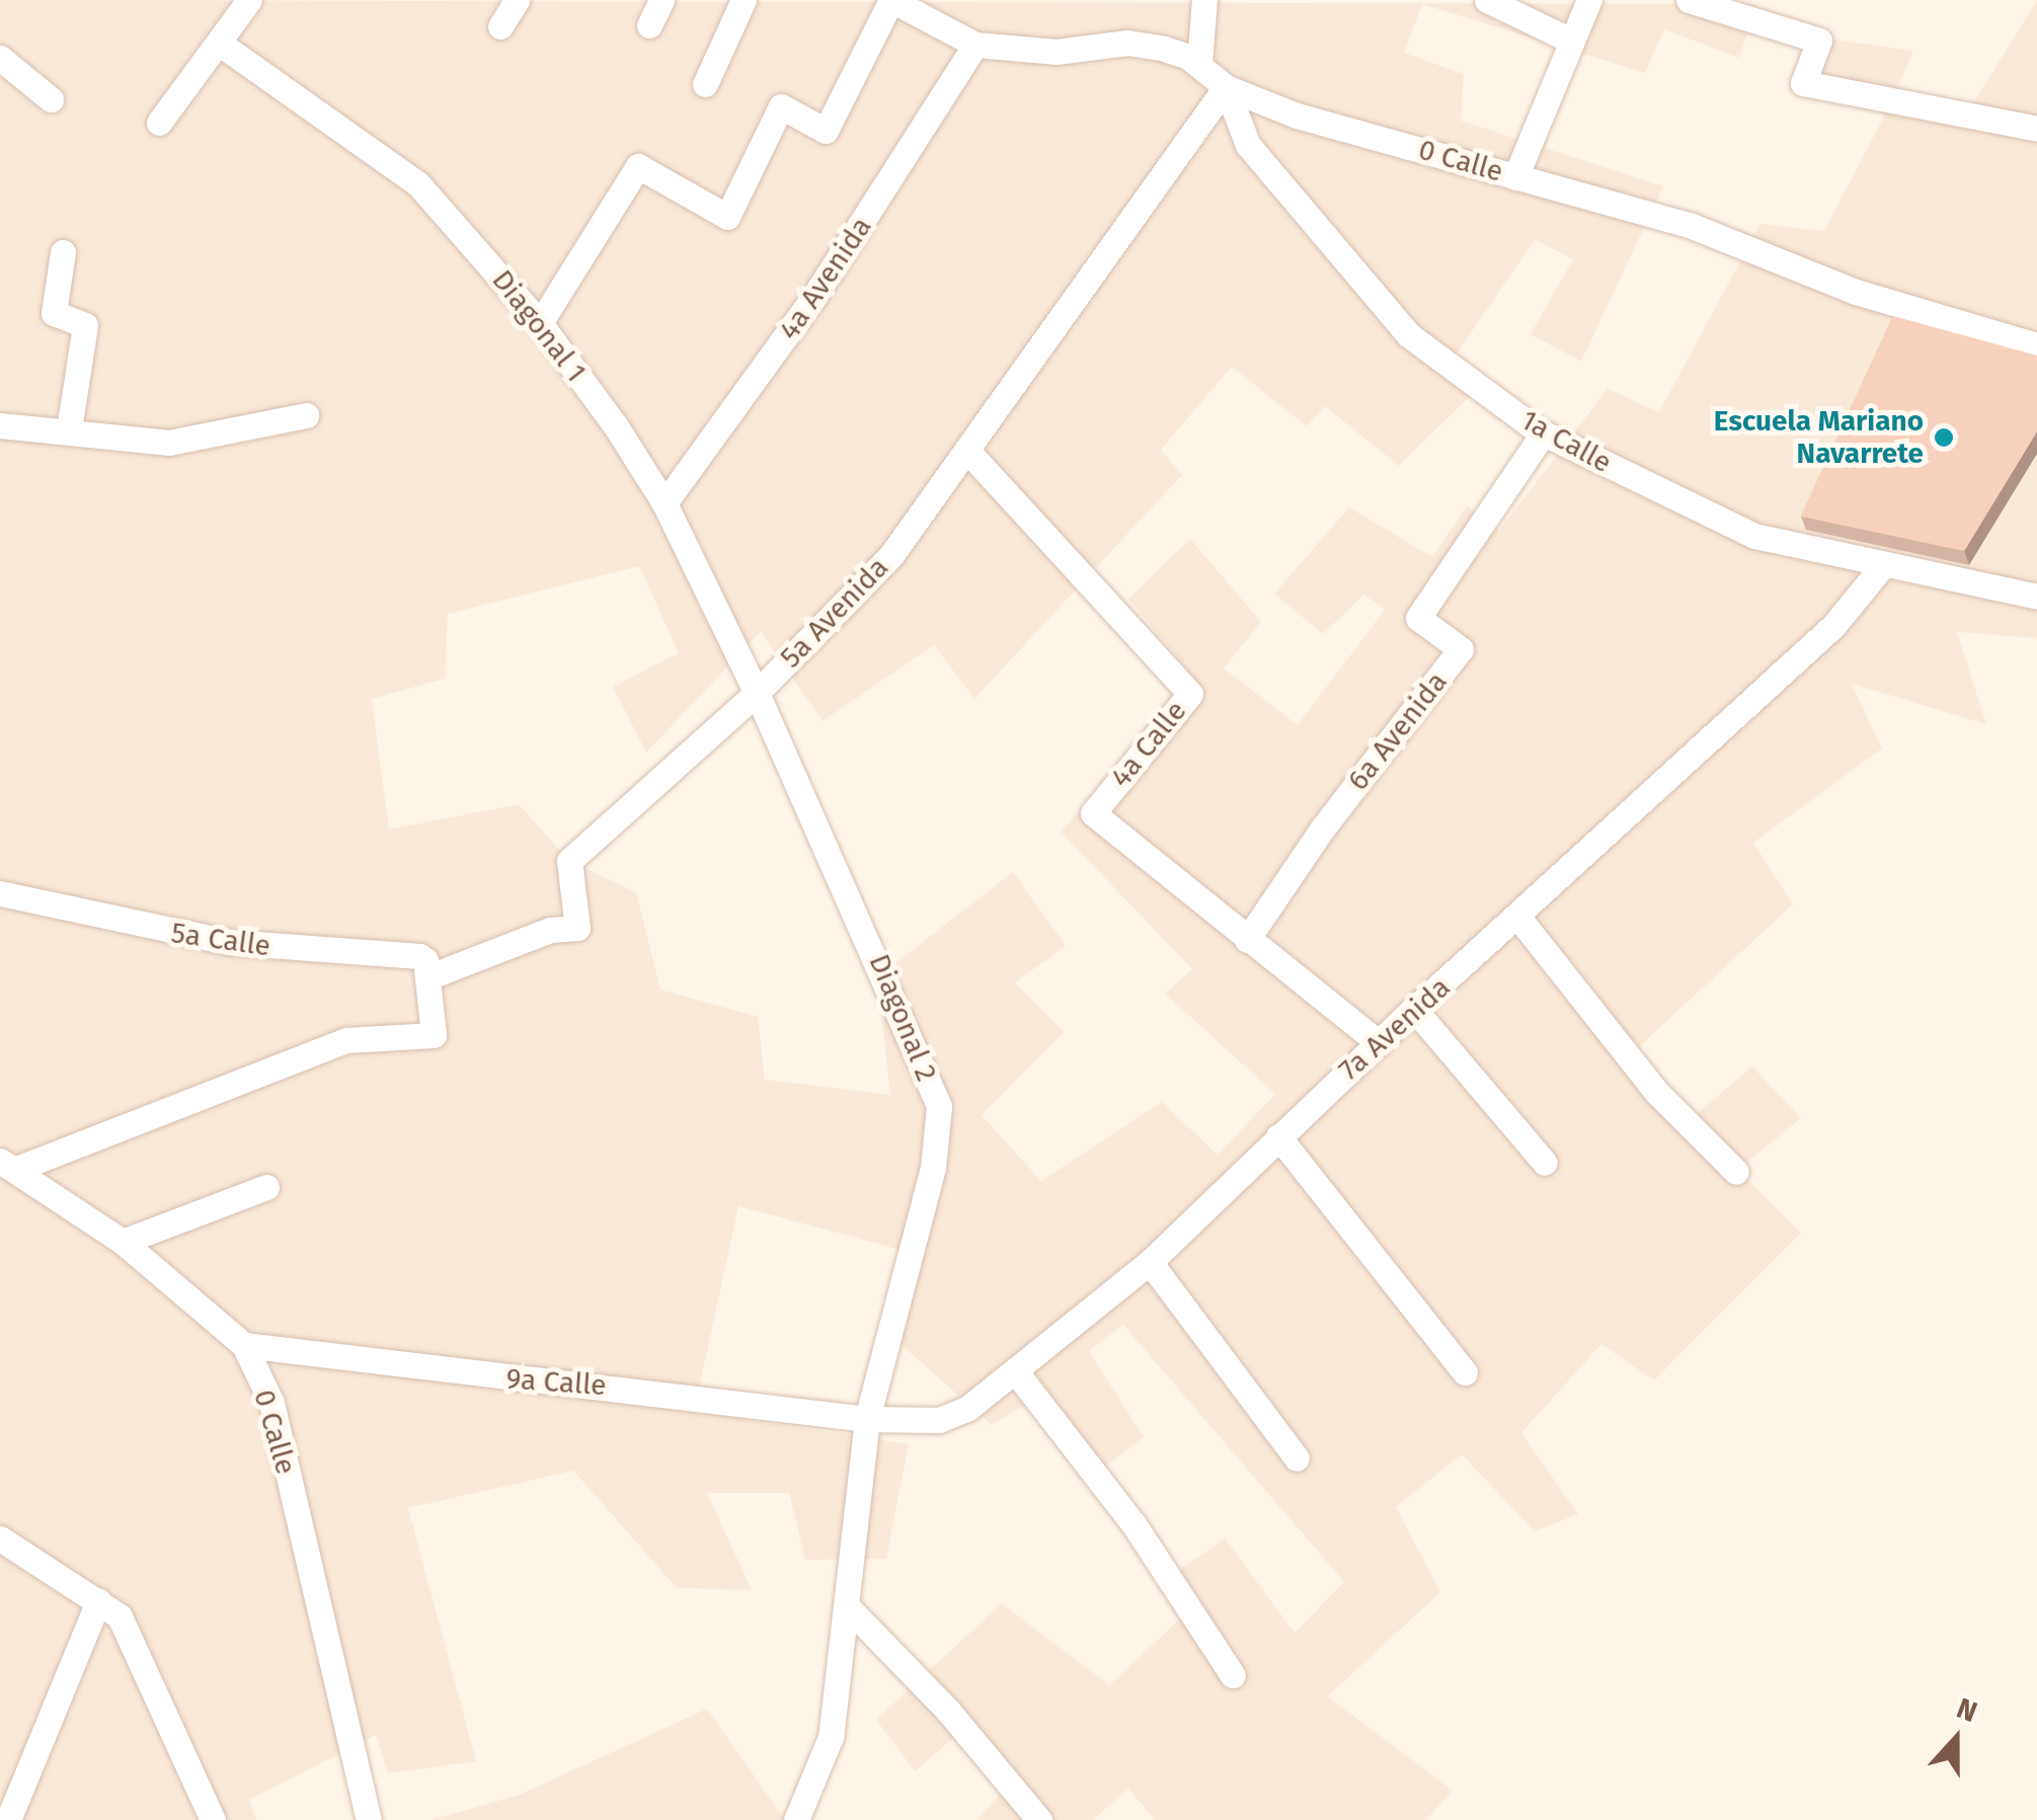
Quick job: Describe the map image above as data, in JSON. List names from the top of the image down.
{
  "streets": {
    "street": [
      "0 Calle",
      "4a Avenida",
      "Diagonal 1",
      "1a Calle",
      "5a Avenida",
      "6a Avenida",
      "4a Calle",
      "5a Calle",
      "Diagonal 2",
      "7a Avenida",
      "9a Calle"
    ]
  },
  "crossings": [
    ["0 Calle", "4a Avenida"],
    ["0 Calle", "1a Calle"],
    ["0 Calle", "5a Avenida"],
    ["0 Calle", "9a Calle"],
    ["4a Avenida", "Diagonal 1"],
    ["Diagonal 1", "5a Avenida"],
    ["Diagonal 1", "Diagonal 2"],
    ["1a Calle", "5a Avenida"],
    ["1a Calle", "6a Avenida"],
    ["1a Calle", "7a Avenida"],
    ["5a Avenida", "4a Calle"],
    ["5a Avenida", "5a Calle"],
    ["5a Avenida", "Diagonal 2"],
    ["6a Avenida", "4a Calle"],
    ["4a Calle", "7a Avenida"],
    ["Diagonal 2", "7a Avenida"],
    ["Diagonal 2", "9a Calle"],
    ["7a Avenida", "9a Calle"]
  ],
  "places": ["Escuela Mariano Navarrete"],
  "north": "top"
}
